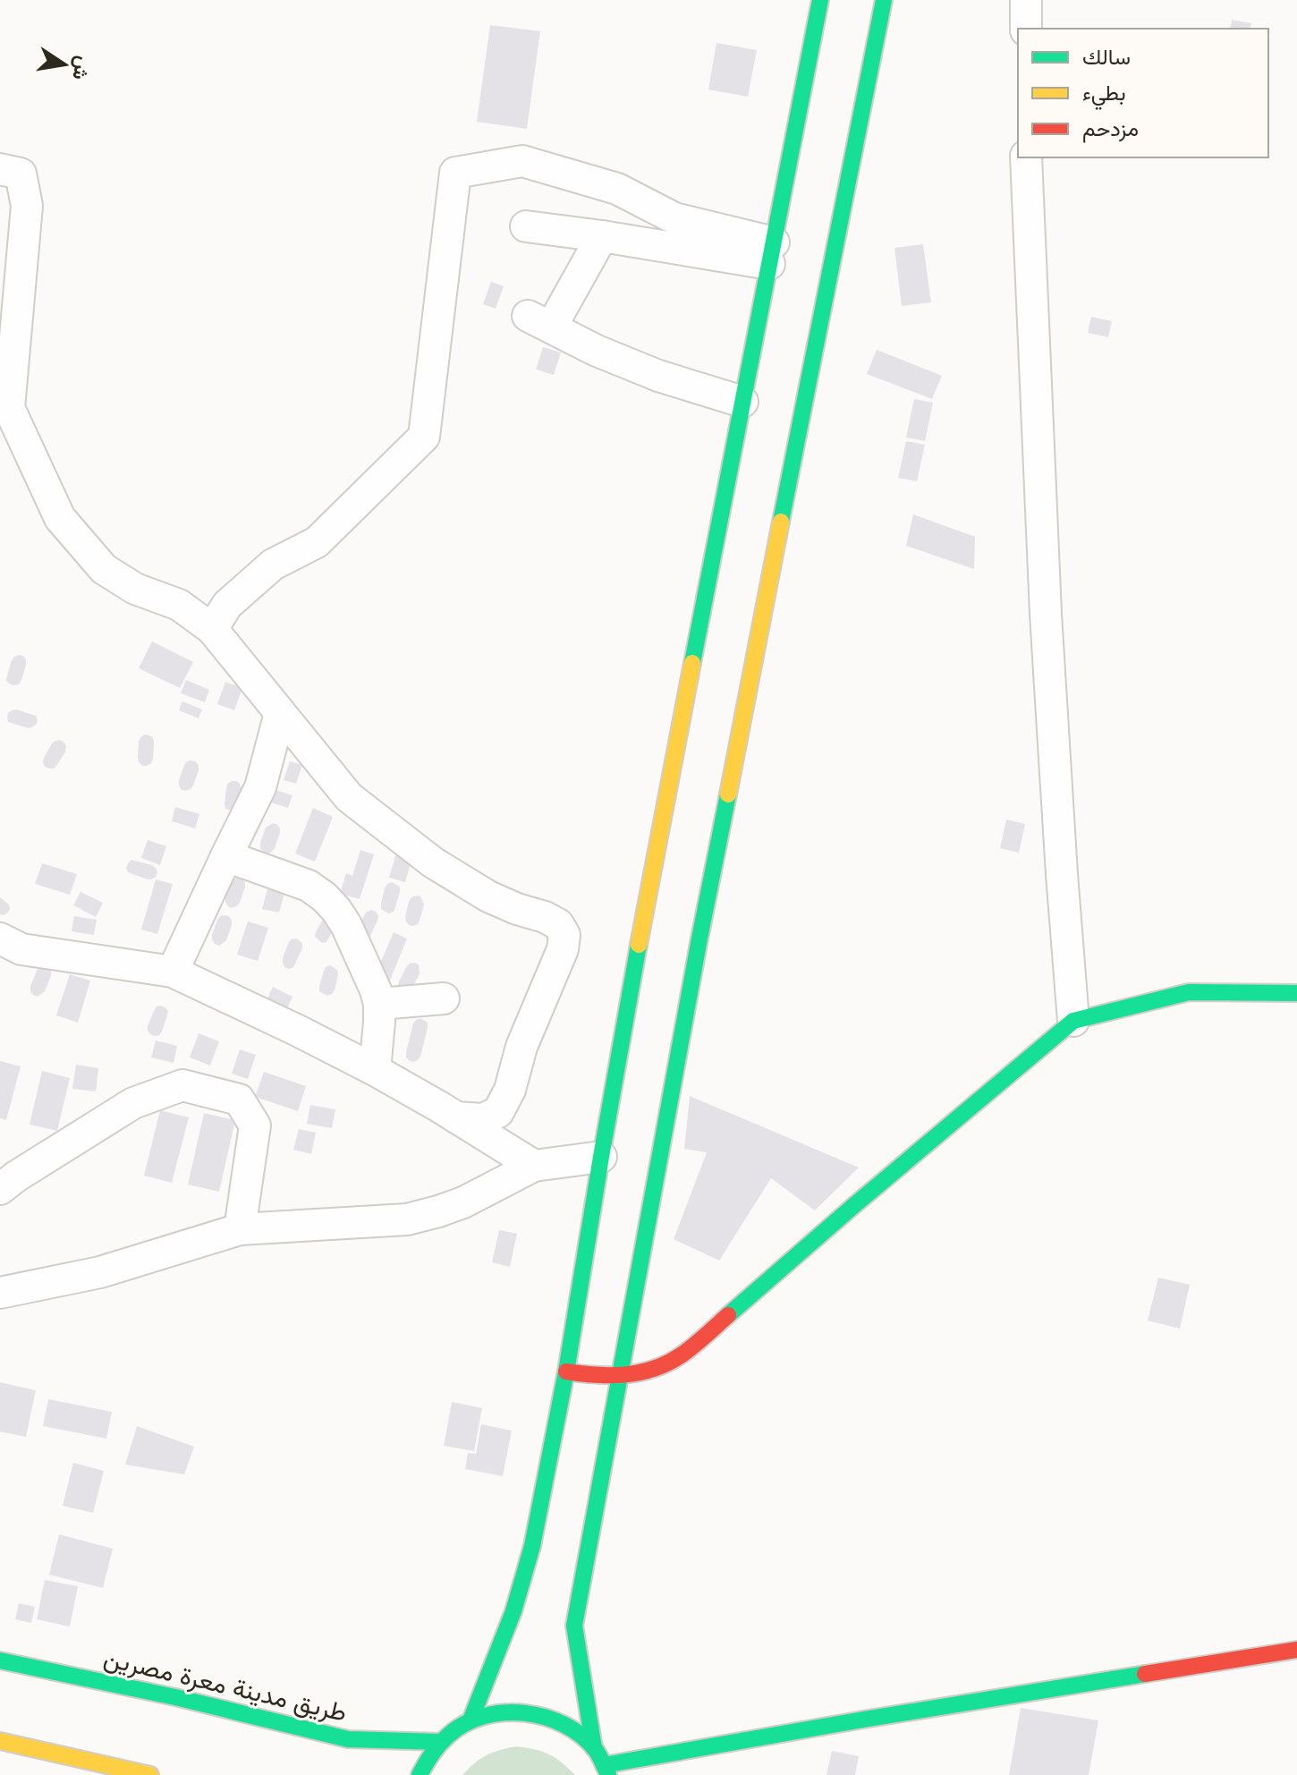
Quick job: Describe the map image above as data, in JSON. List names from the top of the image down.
{
  "streets": {
    "main road": ["طريق مدينة معرة مصرين"]
  },
  "legend": ["سالك", "بطيء", "مزدحم"],
  "north": "right"
}
